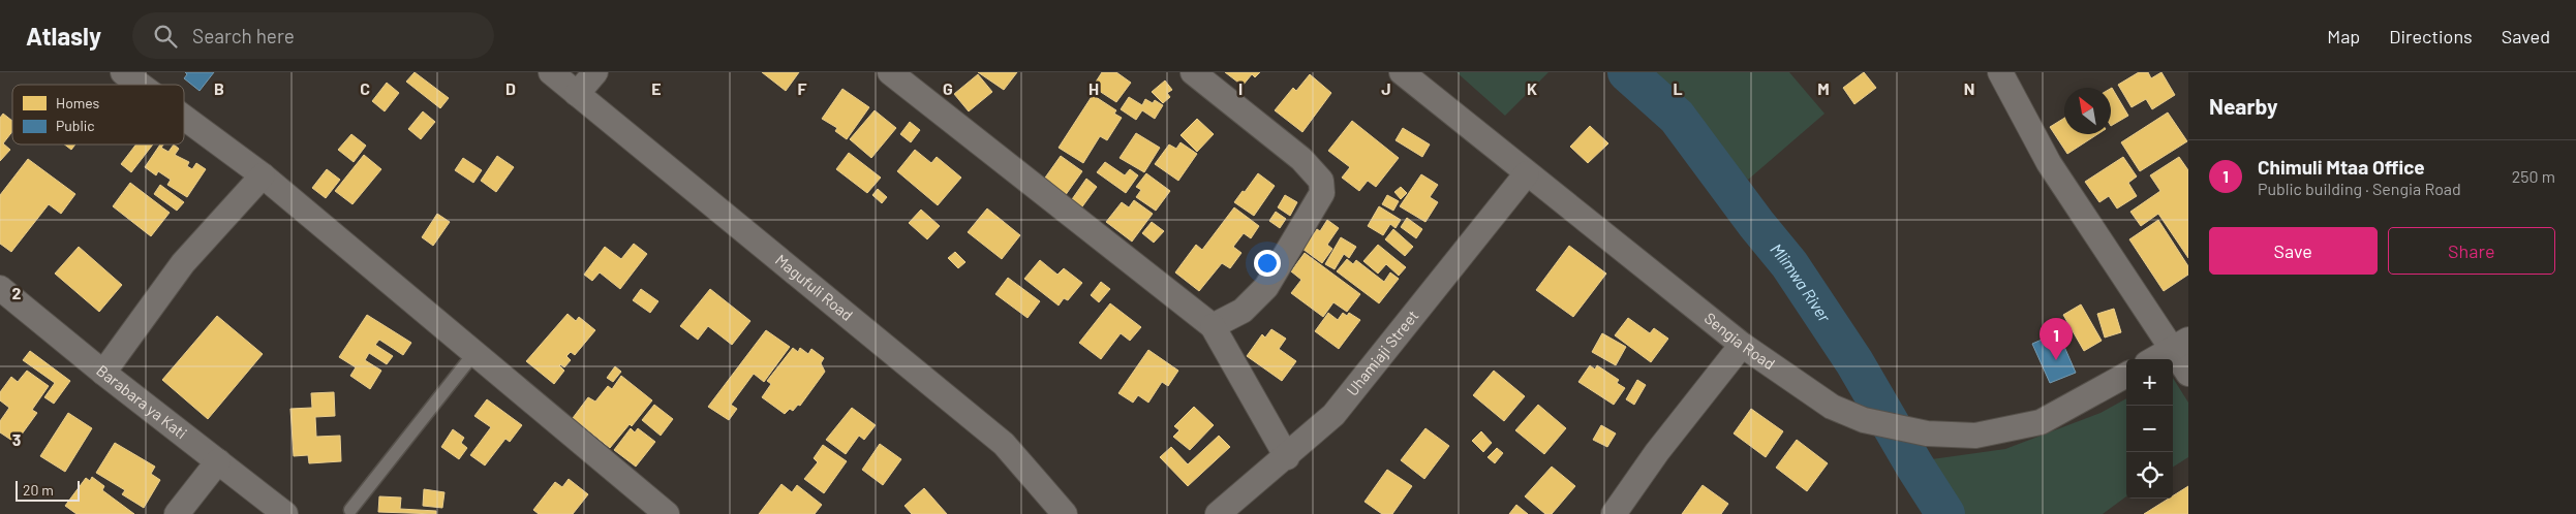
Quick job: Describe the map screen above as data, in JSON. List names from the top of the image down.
{
  "streets": {
    "street": [
      "Magufuli Road",
      "Sengia Road",
      "Uhamiaji Street",
      "Barabara ya Kati"
    ]
  },
  "crossings": [
    ["Sengia Road", "Uhamiaji Street"]
  ],
  "water": ["Mlimwa River"],
  "legend": ["Homes", "Public"],
  "scale_bar": "20 m",
  "north": "top left",
  "page": {
    "header": "Atlasly",
    "search": "Search here",
    "nav": ["Map", "Directions", "Saved"],
    "heading": "Nearby",
    "list": [
      {
        "mark": "1",
        "name": "Chimuli Mtaa Office",
        "note": "Public building · Sengia Road",
        "value": "250 m"
      }
    ],
    "buttons": ["Save", "Share"],
    "pins": "1",
    "map_buttons": ["+", "−"],
    "scale": "20 m"
  },
  "grid": {
    "columns": [
      "B",
      "C",
      "D",
      "E",
      "F",
      "G",
      "H",
      "I",
      "J",
      "K",
      "L",
      "M",
      "N"
    ],
    "rows": ["2", "3"]
  }
}
